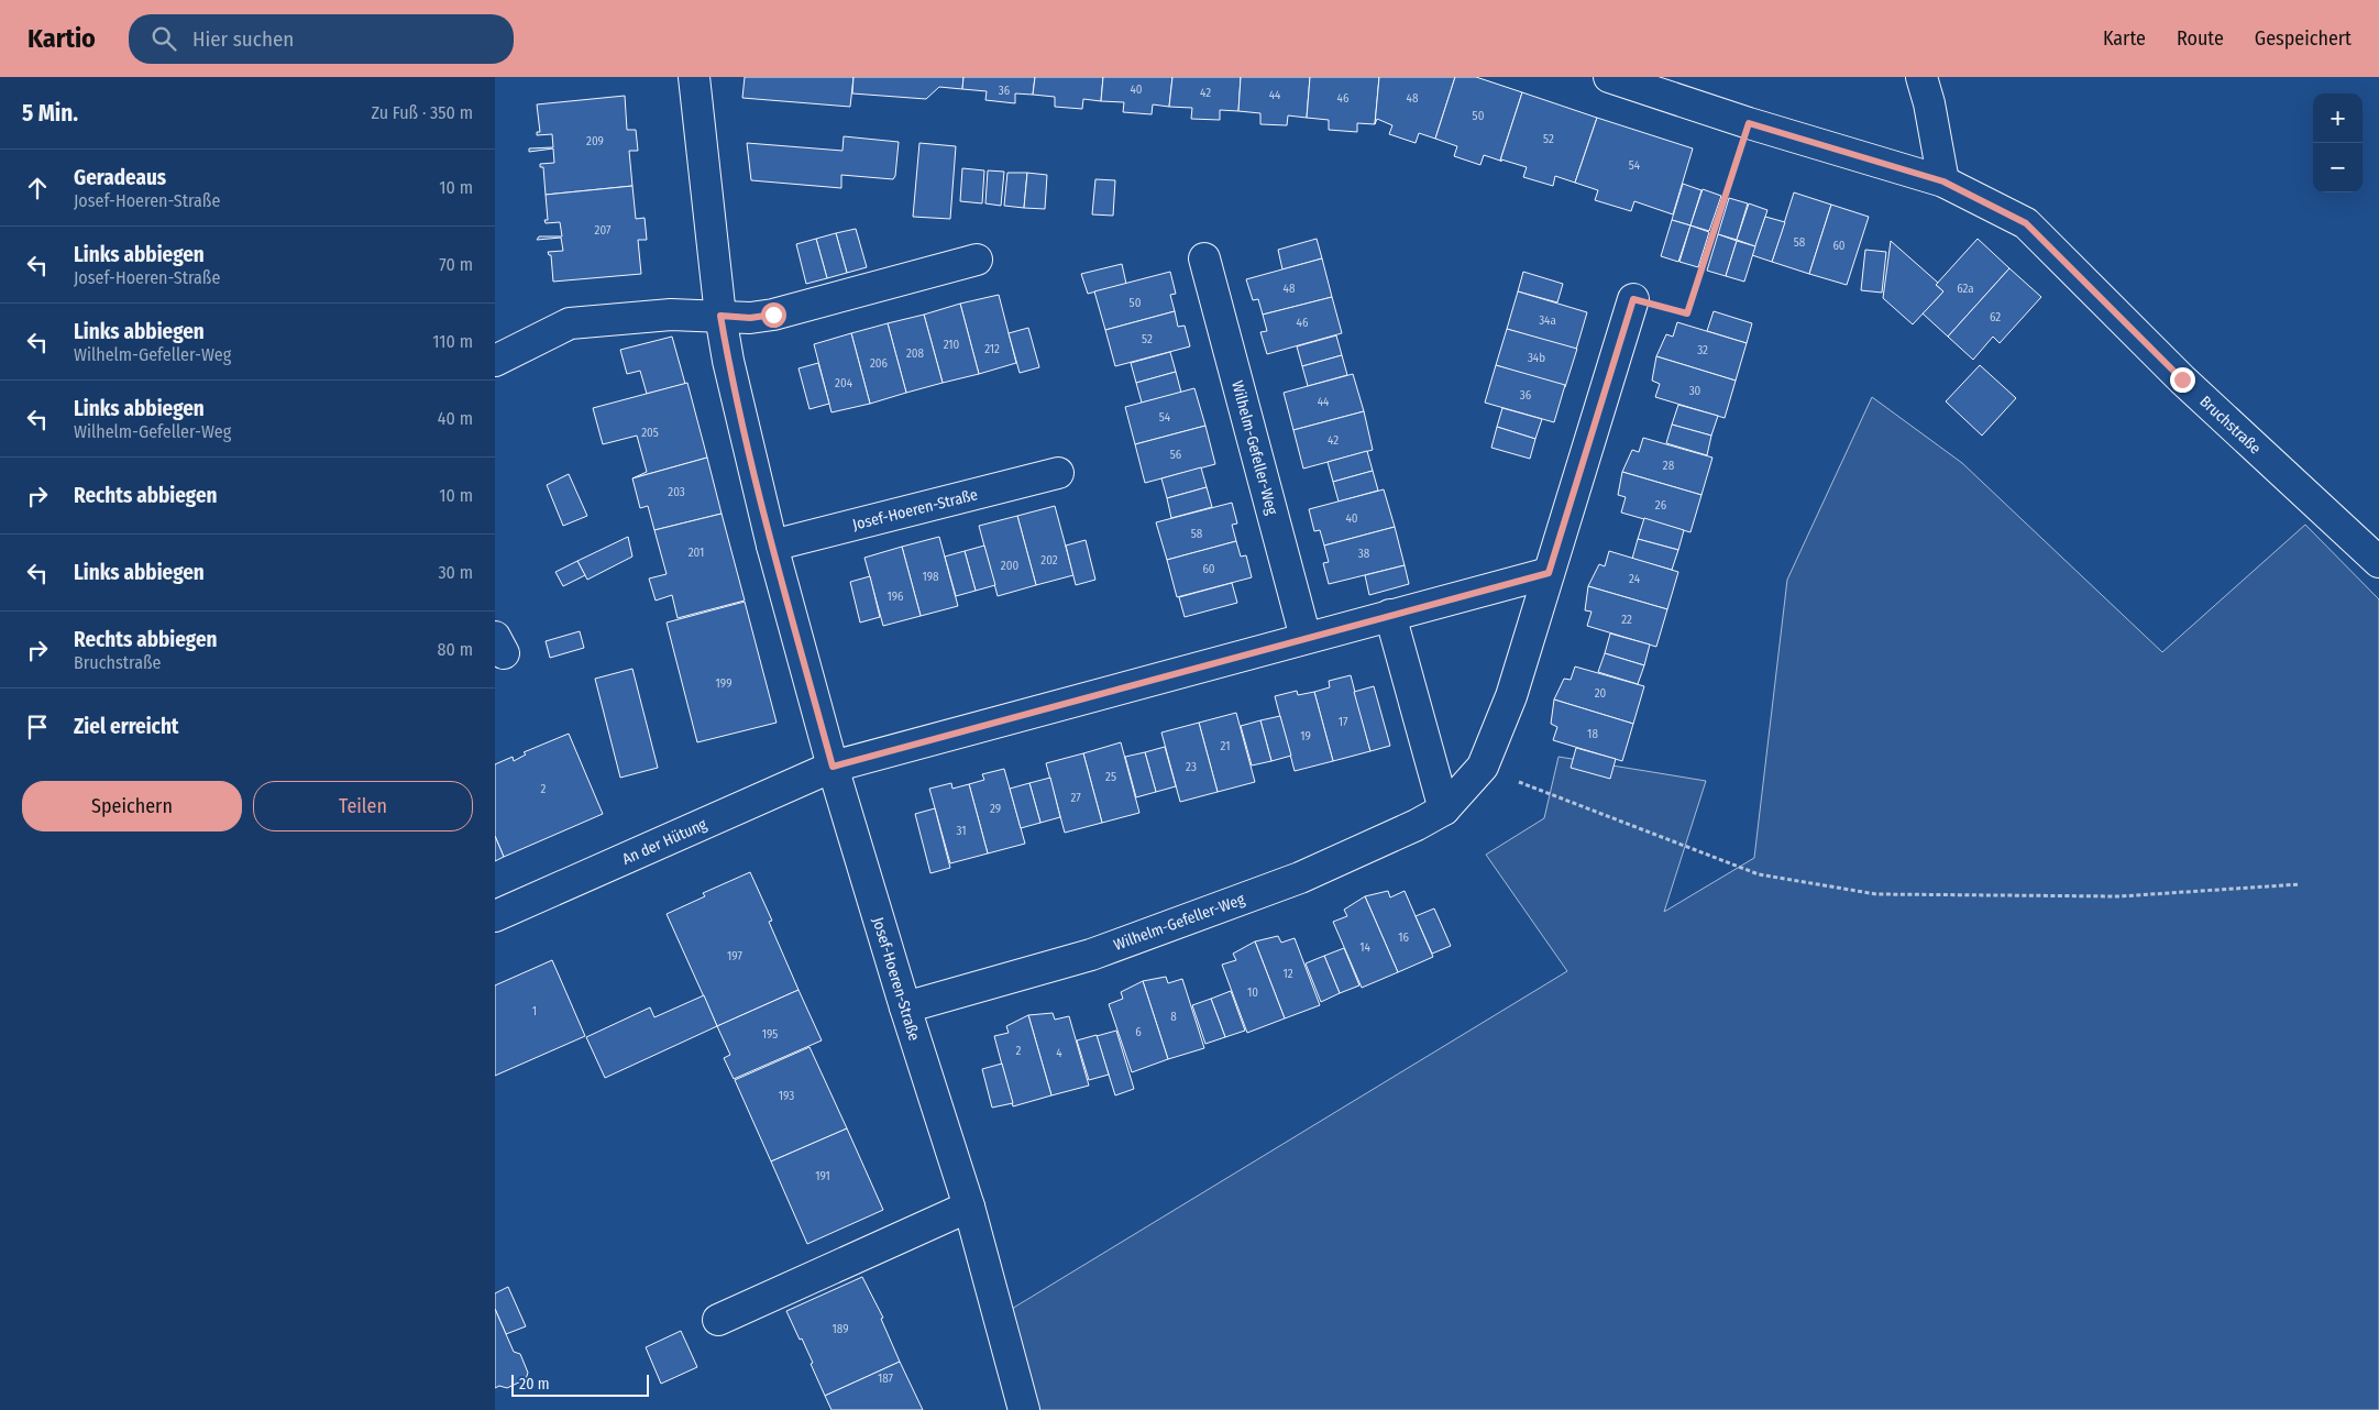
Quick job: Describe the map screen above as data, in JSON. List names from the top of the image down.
{
  "streets": {
    "street": [
      "Bruchstraße",
      "Wilhelm-Gefeller-Weg",
      "Josef-Hoeren-Straße",
      "An der Hütung"
    ]
  },
  "crossings": [
    ["Wilhelm-Gefeller-Weg", "Josef-Hoeren-Straße"],
    ["Josef-Hoeren-Straße", "An der Hütung"]
  ],
  "house_numbers": [
    "40",
    "36",
    "42",
    "44",
    "46",
    "48",
    "50",
    "52",
    "209",
    "54",
    "207",
    "58",
    "60",
    "48",
    "62a",
    "50",
    "62",
    "34a",
    "46",
    "52",
    "210",
    "212",
    "32",
    "208",
    "34b",
    "206",
    "204",
    "30",
    "36",
    "44",
    "54",
    "205",
    "42",
    "56",
    "28",
    "203",
    "26",
    "40",
    "58",
    "201",
    "38",
    "202",
    "200",
    "60",
    "198",
    "24",
    "196",
    "22",
    "199",
    "20",
    "17",
    "18",
    "19",
    "21",
    "23",
    "25",
    "2",
    "27",
    "29",
    "31",
    "16",
    "14",
    "197",
    "12",
    "10",
    "1",
    "8",
    "6",
    "195",
    "2",
    "4",
    "193",
    "191",
    "189",
    "187"
  ],
  "scale_bar": "20 m",
  "page": {
    "header": "Kartio",
    "search": "Hier suchen",
    "nav": ["Karte", "Route", "Gespeichert"],
    "heading": ["5 Min.", "Zu Fuß · 350 m"],
    "map_buttons": ["+", "−"],
    "list": [
      ["Geradeaus", "Josef-Hoeren-Straße", "10 m"],
      ["Links abbiegen", "Josef-Hoeren-Straße", "70 m"],
      ["Links abbiegen", "Wilhelm-Gefeller-Weg", "110 m"],
      ["Links abbiegen", "Wilhelm-Gefeller-Weg", "40 m"],
      ["Rechts abbiegen", "10 m"],
      ["Links abbiegen", "30 m"],
      ["Rechts abbiegen", "Bruchstraße", "80 m"],
      "Ziel erreicht"
    ],
    "buttons": ["Speichern", "Teilen"],
    "scale": "20 m"
  }
}
